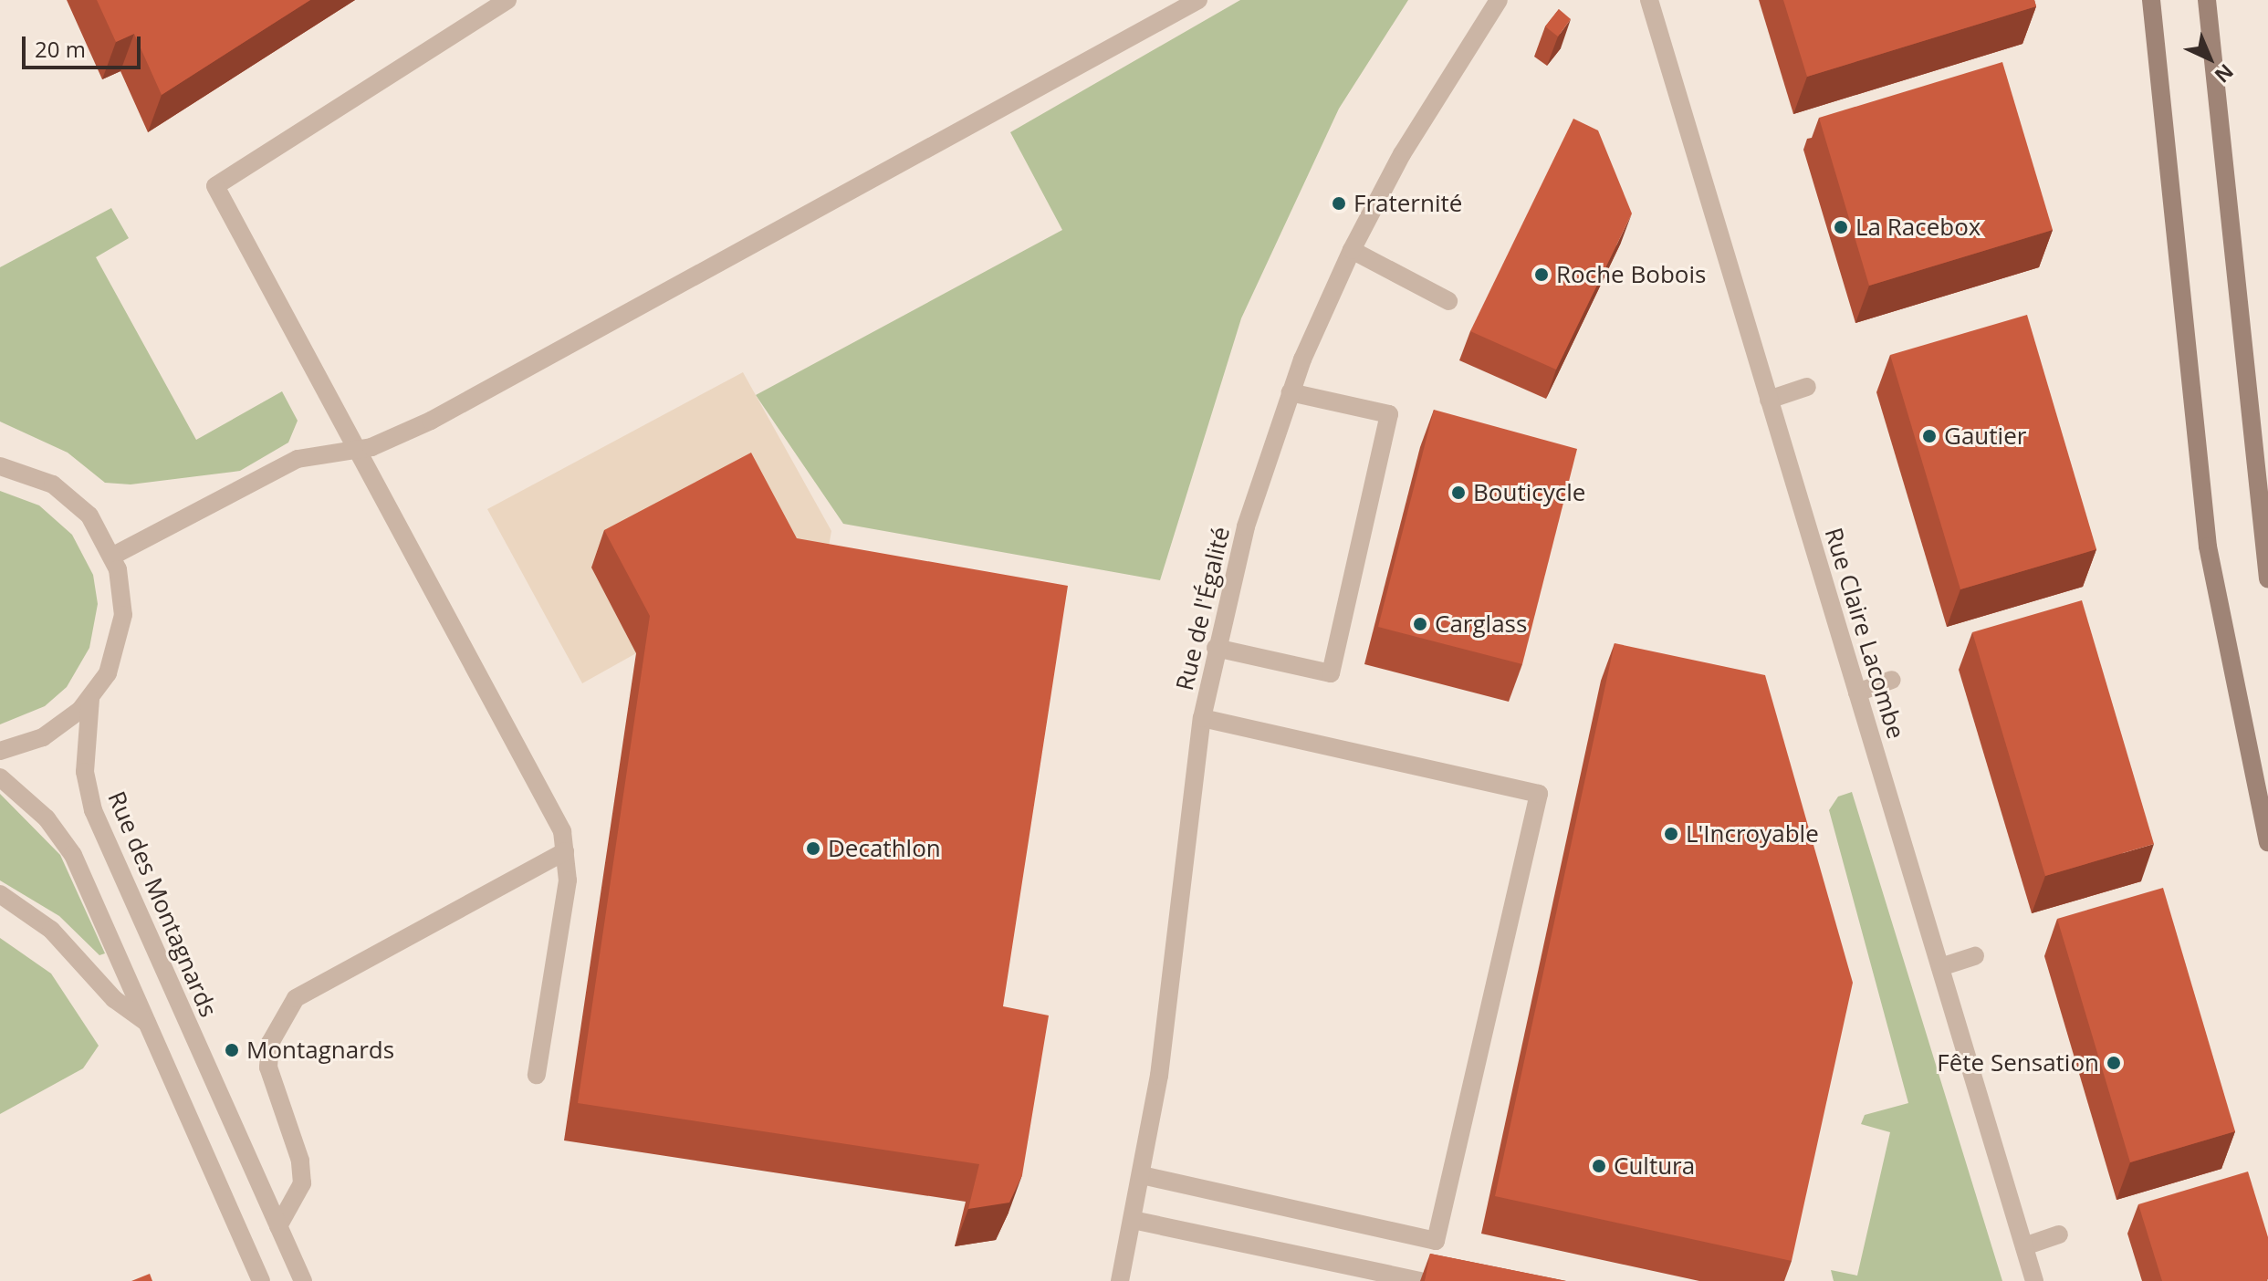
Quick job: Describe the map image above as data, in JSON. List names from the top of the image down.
{
  "streets": {
    "street": ["Rue de l'Égalité", "Rue Claire Lacombe", "Rue des Montagnards"]
  },
  "places": [
    "Fraternité",
    "La Racebox",
    "Roche Bobois",
    "Gautier",
    "Bouticycle",
    "Carglass",
    "L'Incroyable",
    "Decathlon",
    "Montagnards",
    "Fête Sensation",
    "Cultura"
  ],
  "scale_bar": "20 m",
  "north": "bottom right"
}
